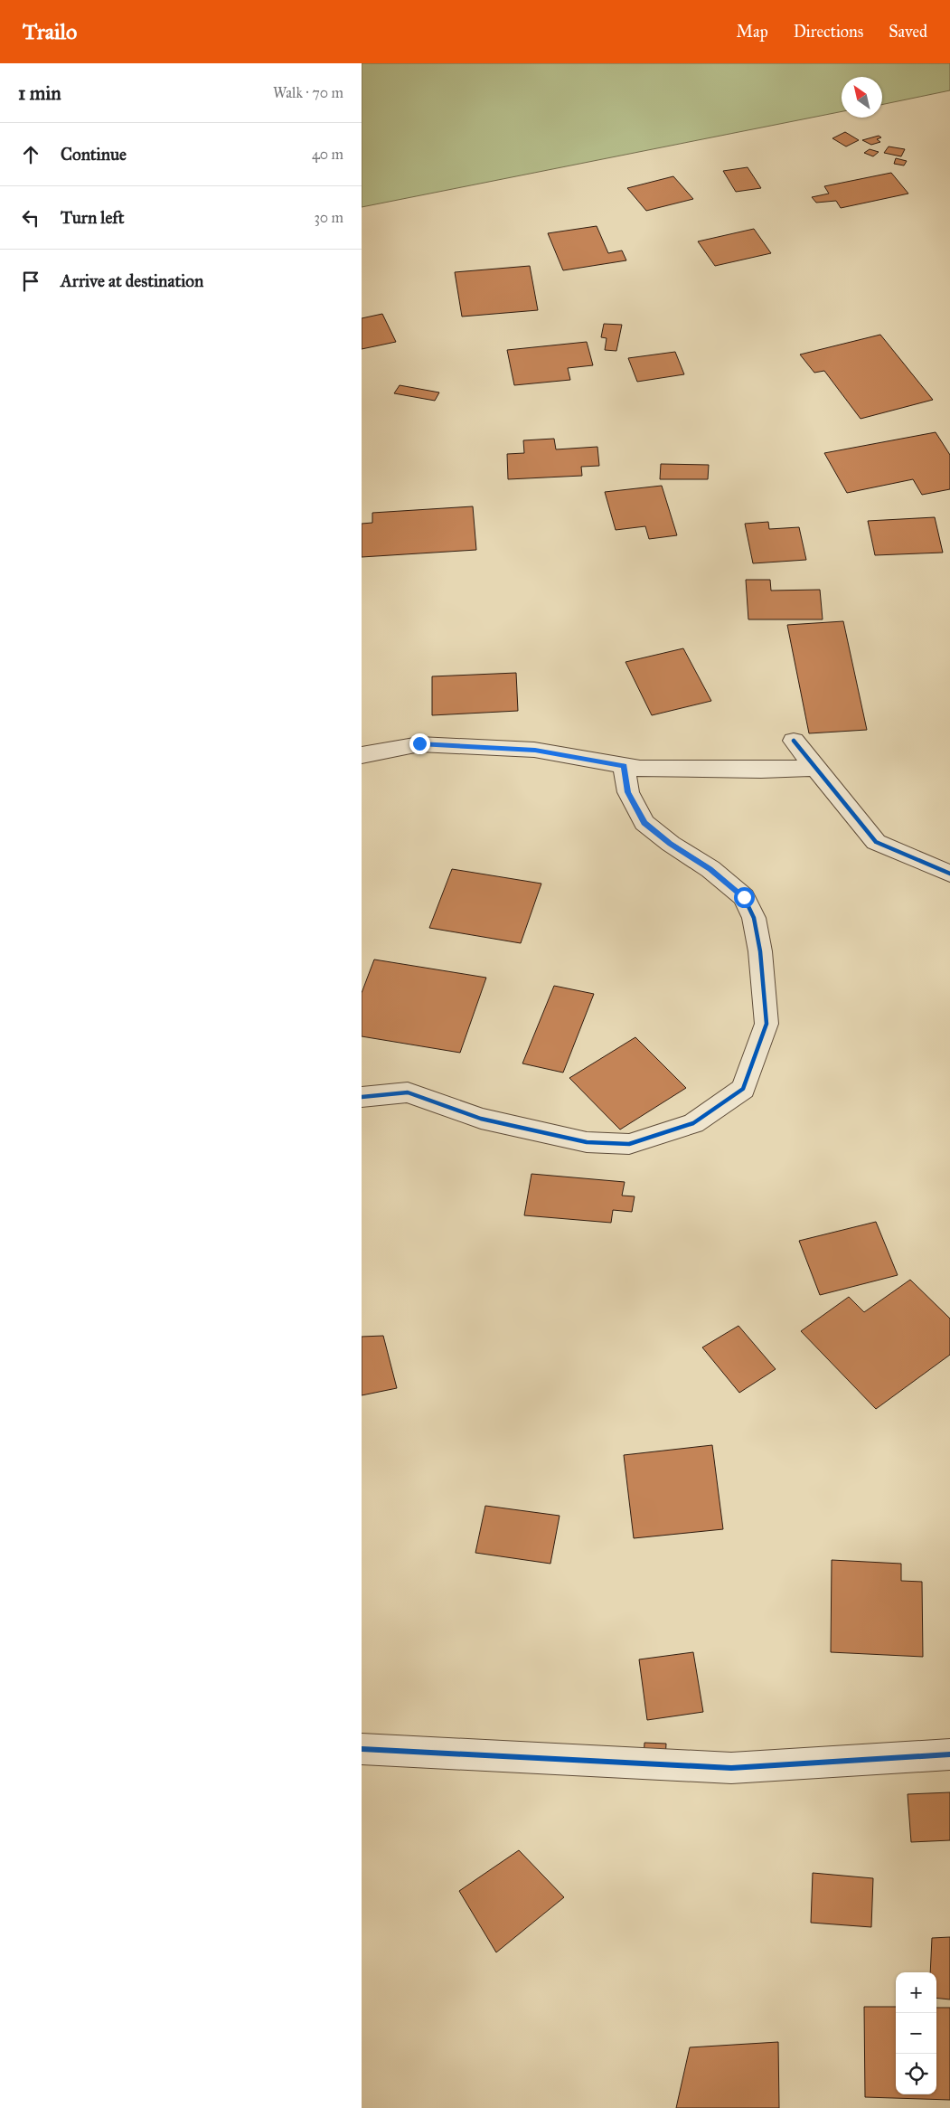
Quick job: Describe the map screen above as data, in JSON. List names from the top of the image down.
{
  "north": "top left",
  "page": {
    "header": "Trailo",
    "nav": ["Map", "Directions", "Saved"],
    "heading": ["1 min", "Walk · 70 m"],
    "list": [
      ["Continue", "40 m"],
      ["Turn left", "30 m"],
      "Arrive at destination"
    ],
    "map_buttons": ["+", "−"]
  }
}
